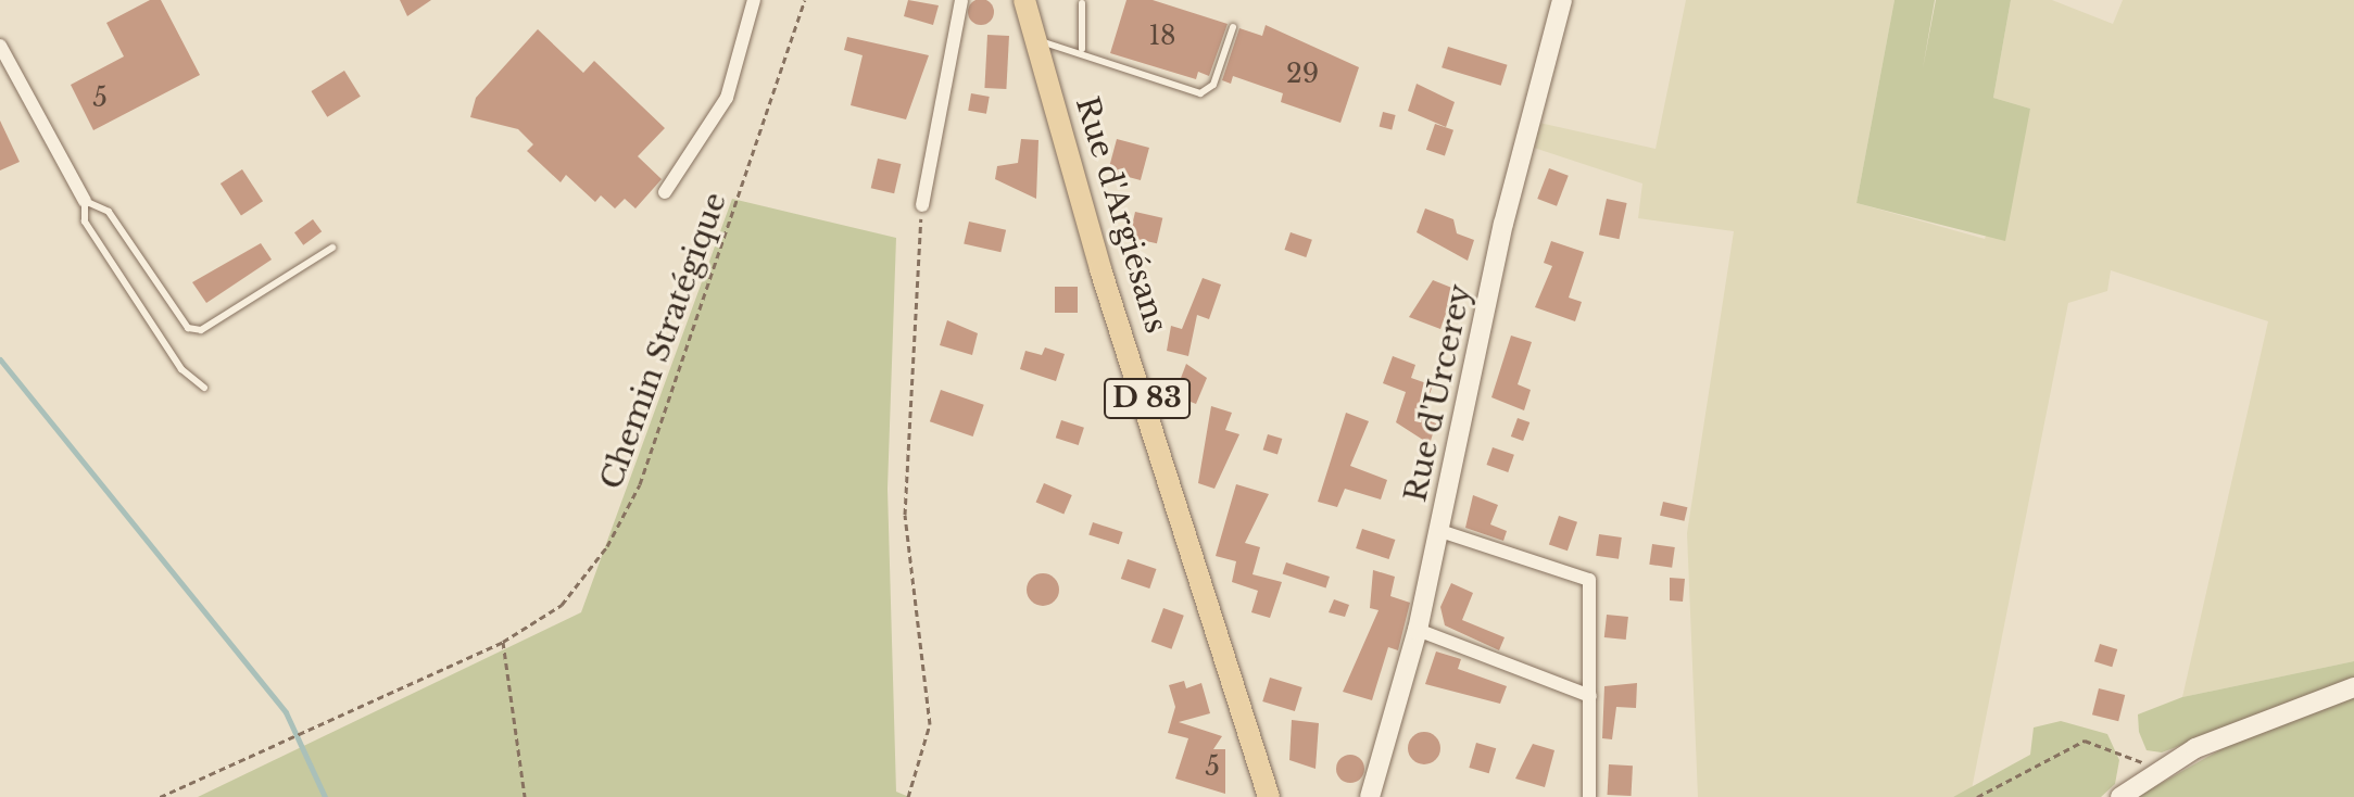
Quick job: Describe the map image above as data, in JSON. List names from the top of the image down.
{
  "streets": {
    "main road": ["Rue d'Argiésans", "D 83"],
    "street": ["Rue d'Urcerey"],
    "path": ["Chemin Stratégique"]
  },
  "house_numbers": [
    "18",
    "29",
    "5",
    "5"
  ]
}
